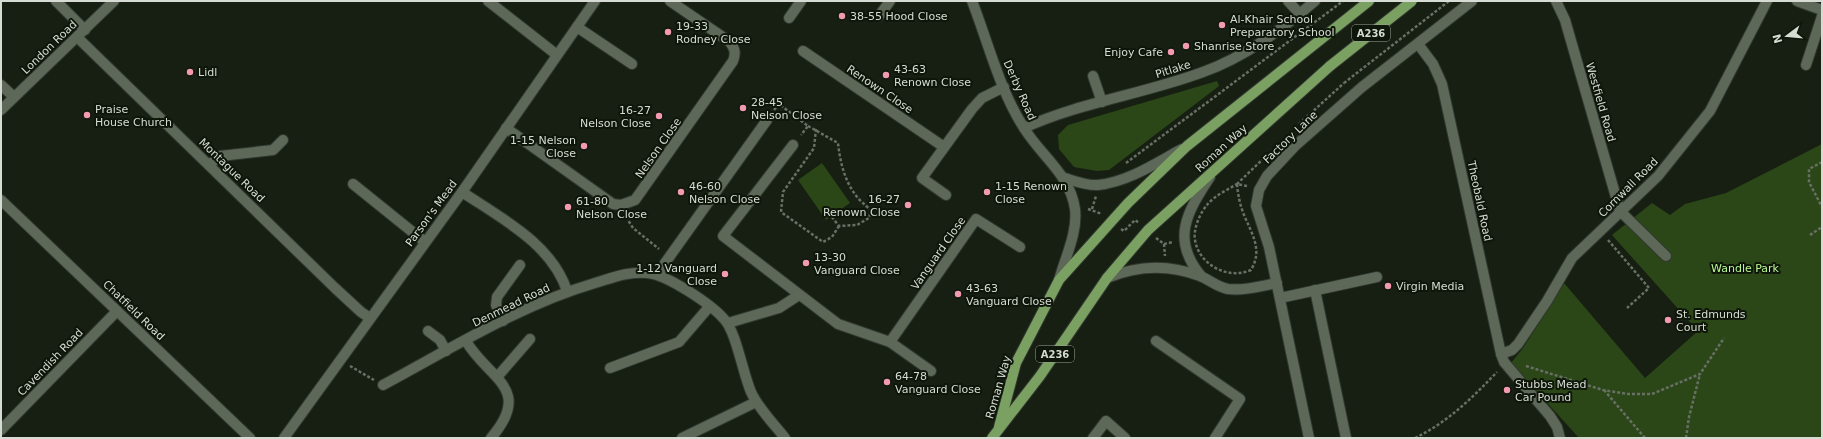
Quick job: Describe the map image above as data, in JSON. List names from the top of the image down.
{
  "streets": {
    "main road": ["A236", "Roman Way"],
    "street": [
      "London Road",
      "Pitlake",
      "Renown Close",
      "Derby Road",
      "Westfield Road",
      "Factory Lane",
      "Nelson Close",
      "Montague Road",
      "Cornwall Road",
      "Theobald Road",
      "Parson's Mead",
      "Vanguard Close",
      "Denmead Road",
      "Chatfield Road",
      "Cavendish Road"
    ]
  },
  "crossings": [
    ["A236", "Roman Way"],
    ["London Road", "Montague Road"],
    ["Pitlake", "Derby Road"],
    ["Derby Road", "Roman Way"],
    ["Westfield Road", "Cornwall Road"],
    ["Factory Lane", "Theobald Road"],
    ["Montague Road", "Parson's Mead"],
    ["Cornwall Road", "Theobald Road"],
    ["Chatfield Road", "Cavendish Road"]
  ],
  "parks": ["Wandle Park"],
  "places": [
    "38-55 Hood Close",
    "Al-Khair School Preparatory School",
    "19-33 Rodney Close",
    "Shanrise Store",
    "Enjoy Cafe",
    "Lidl",
    "43-63 Renown Close",
    "28-45 Nelson Close",
    "Praise House Church",
    "16-27 Nelson Close",
    "1-15 Nelson Close",
    "46-60 Nelson Close",
    "1-15 Renown Close",
    "16-27 Renown Close",
    "61-80 Nelson Close",
    "13-30 Vanguard Close",
    "1-12 Vanguard Close",
    "Virgin Media",
    "43-63 Vanguard Close",
    "St. Edmunds Court",
    "64-78 Vanguard Close",
    "Stubbs Mead Car Pound"
  ],
  "north": "left"
}
